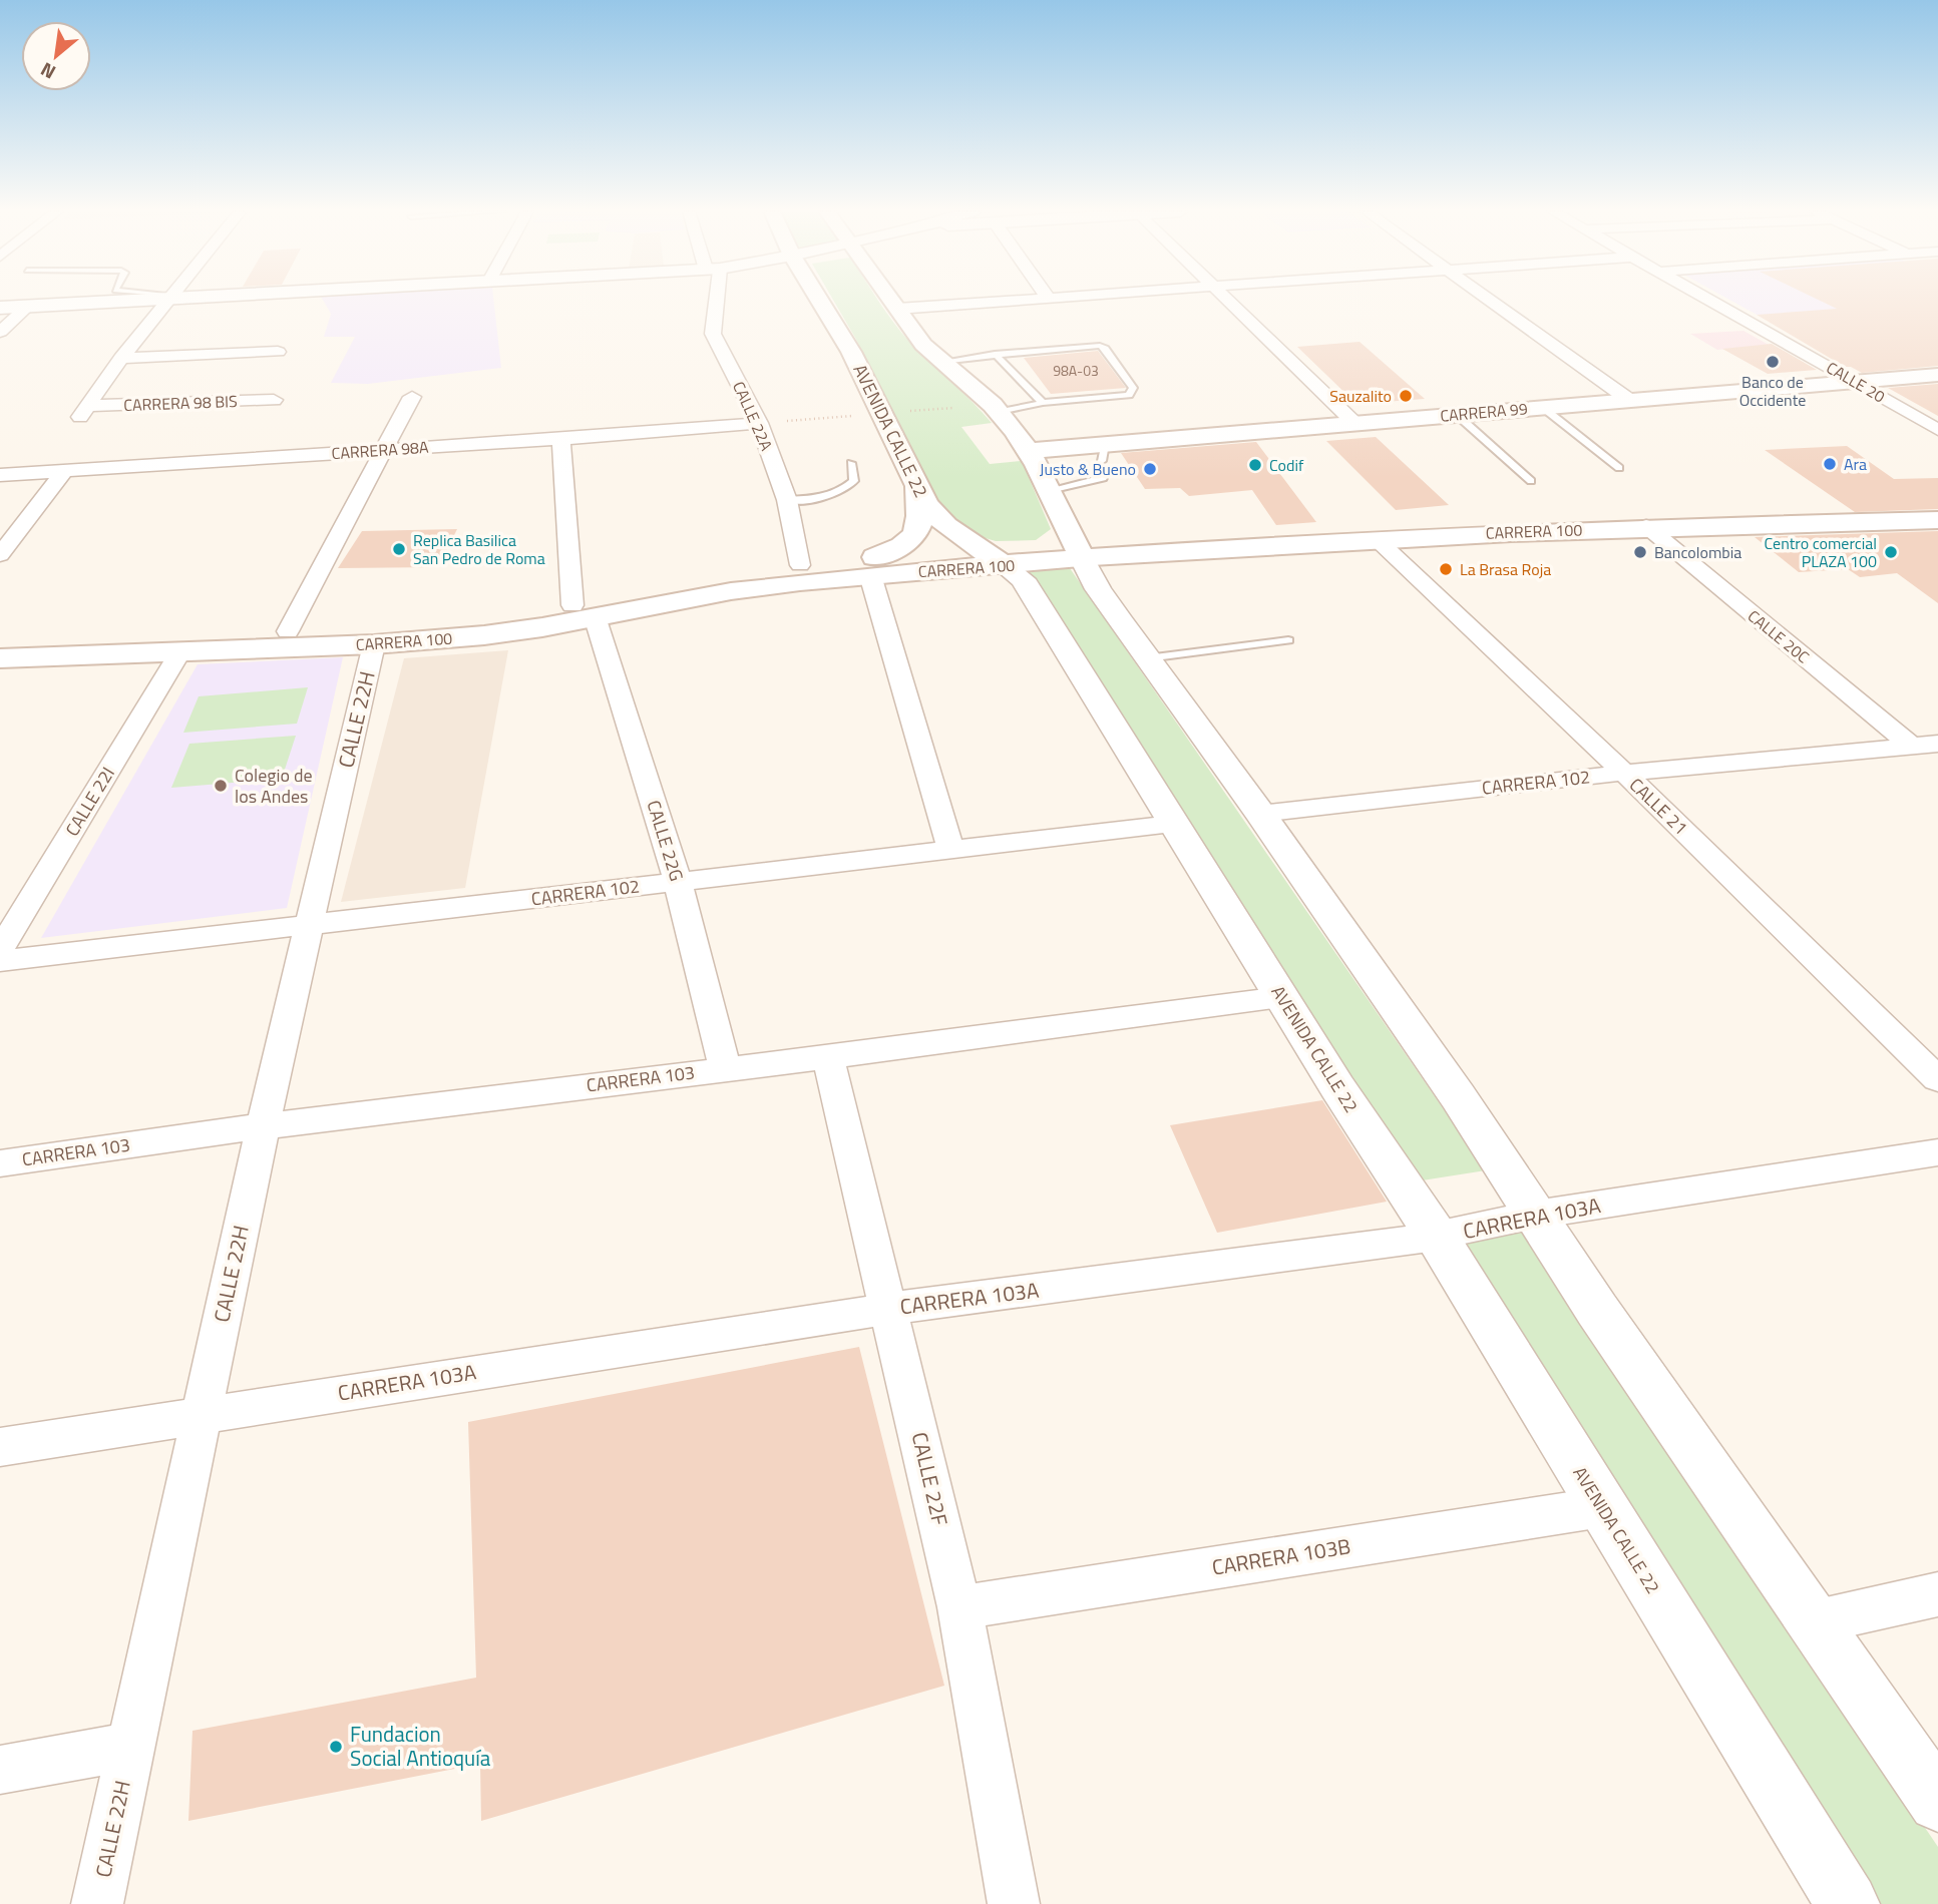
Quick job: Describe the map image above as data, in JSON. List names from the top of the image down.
{
  "streets": {
    "main road": ["CARRERA 99", "AVENIDA CALLE 22", "CARRERA 100"],
    "street": [
      "CALLE 20",
      "CARRERA 98 BIS",
      "CALLE 22A",
      "CARRERA 98A",
      "CALLE 20C",
      "CALLE 22H",
      "CARRERA 102",
      "CALLE 22I",
      "CALLE 21",
      "CALLE 22G",
      "CARRERA 103",
      "CARRERA 103A",
      "CALLE 22F",
      "CARRERA 103B"
    ]
  },
  "crossings": [
    ["CALLE 20", "CARRERA 99"],
    ["CALLE 22A", "CARRERA 98A"],
    ["CALLE 22A", "CARRERA 100"],
    ["AVENIDA CALLE 22", "CARRERA 100"],
    ["AVENIDA CALLE 22", "CARRERA 102"],
    ["AVENIDA CALLE 22", "CARRERA 103"],
    ["AVENIDA CALLE 22", "CARRERA 103A"],
    ["AVENIDA CALLE 22", "CARRERA 103B"],
    ["CARRERA 98A", "CALLE 22G"],
    ["CARRERA 100", "CALLE 20C"],
    ["CARRERA 100", "CALLE 22H"],
    ["CARRERA 100", "CALLE 22I"],
    ["CARRERA 100", "CALLE 21"],
    ["CARRERA 100", "CALLE 22G"],
    ["CALLE 20C", "CARRERA 102"],
    ["CALLE 22H", "CARRERA 102"],
    ["CALLE 22H", "CARRERA 103"],
    ["CALLE 22H", "CARRERA 103A"],
    ["CARRERA 102", "CALLE 21"],
    ["CARRERA 102", "CALLE 22G"],
    ["CALLE 22G", "CARRERA 103"],
    ["CARRERA 103", "CALLE 22F"],
    ["CARRERA 103A", "CALLE 22F"],
    ["CALLE 22F", "CARRERA 103B"]
  ],
  "places": [
    "Banco de Occidente",
    "Sauzalito",
    "Ara",
    "Codif",
    "Justo & Bueno",
    "Replica Basilica San Pedro de Roma",
    "Bancolombia",
    "Centro comercial PLAZA 100",
    "La Brasa Roja",
    "Colegio de los Andes",
    "Fundacion Social Antioquía"
  ],
  "house_numbers": ["98A-03"],
  "north": "bottom left"
}
